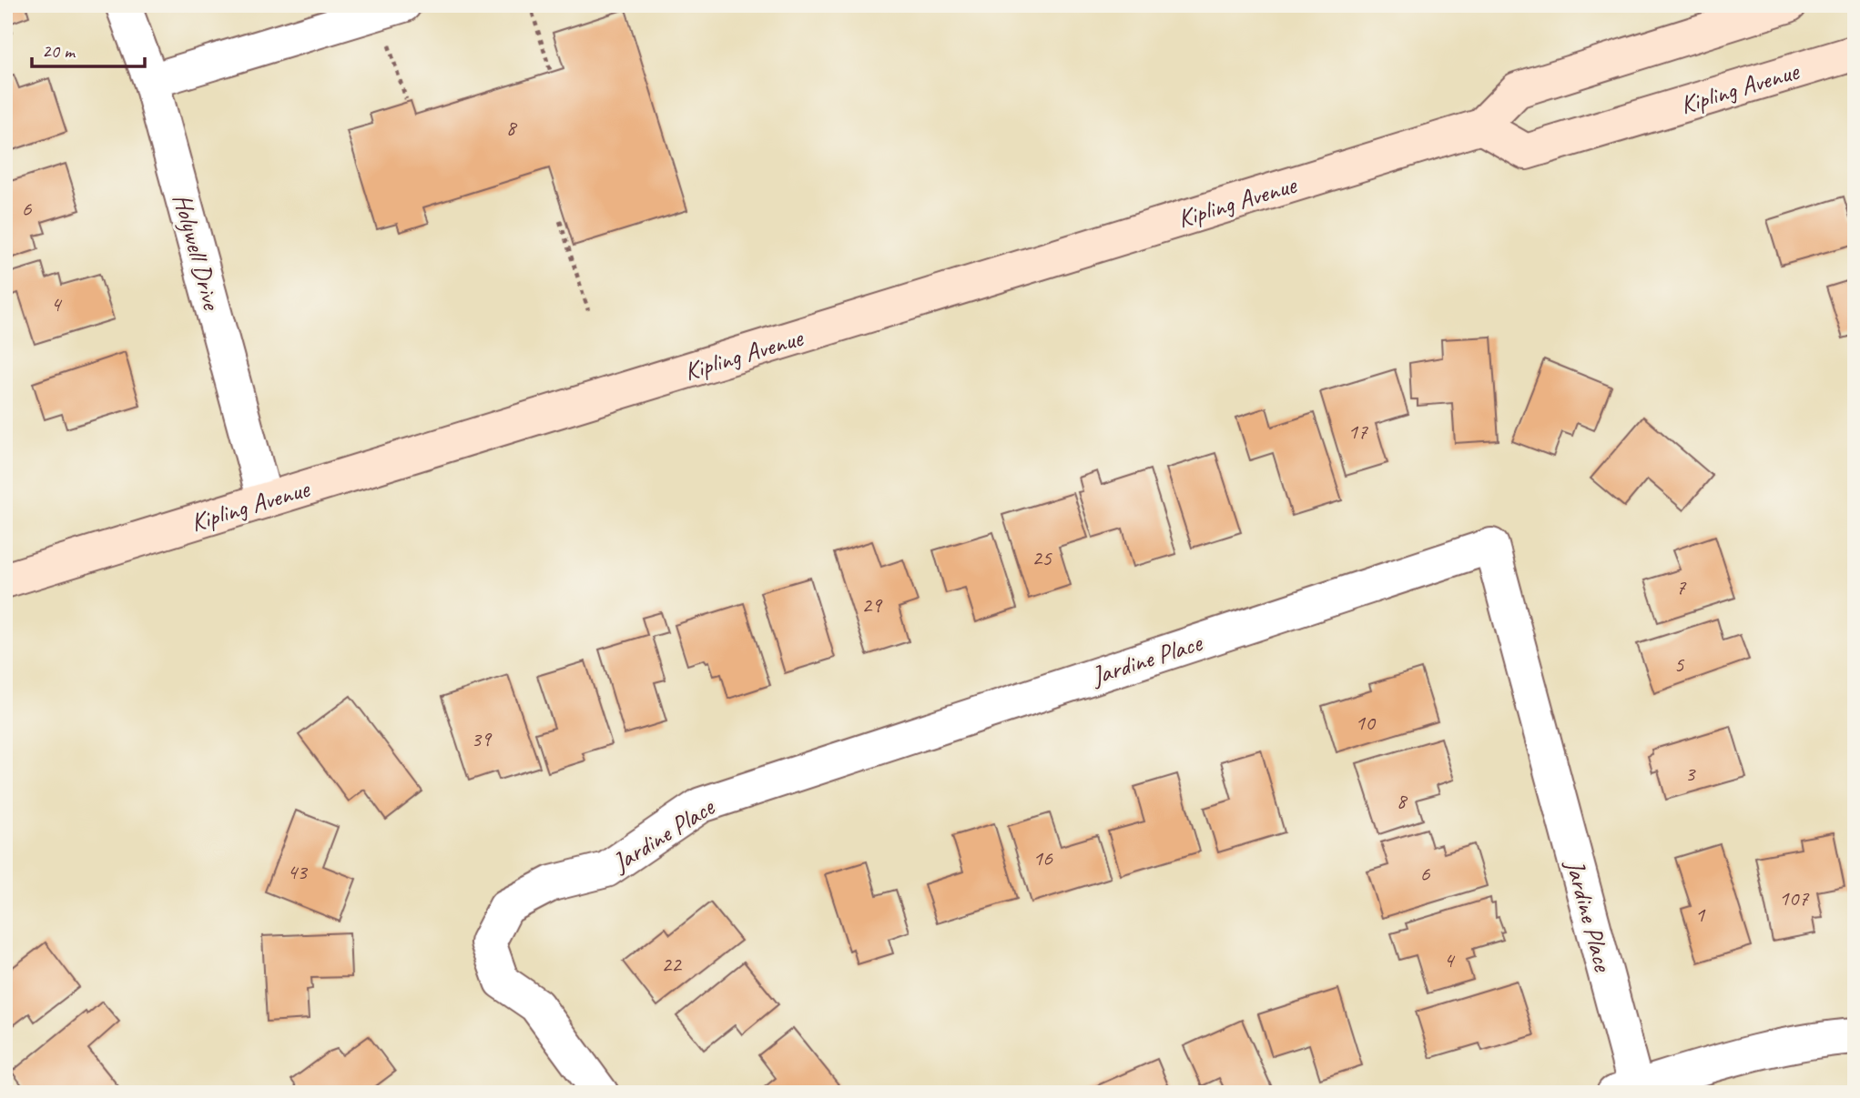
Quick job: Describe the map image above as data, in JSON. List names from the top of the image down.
{
  "streets": {
    "main road": ["Kipling Avenue"],
    "street": ["Holywell Drive", "Jardine Place"]
  },
  "crossings": [
    ["Kipling Avenue", "Holywell Drive"]
  ],
  "house_numbers": [
    "8",
    "6",
    "4",
    "17",
    "25",
    "7",
    "29",
    "5",
    "10",
    "39",
    "3",
    "8",
    "16",
    "43",
    "6",
    "107",
    "1",
    "4",
    "22"
  ],
  "scale_bar": "20 m"
}
